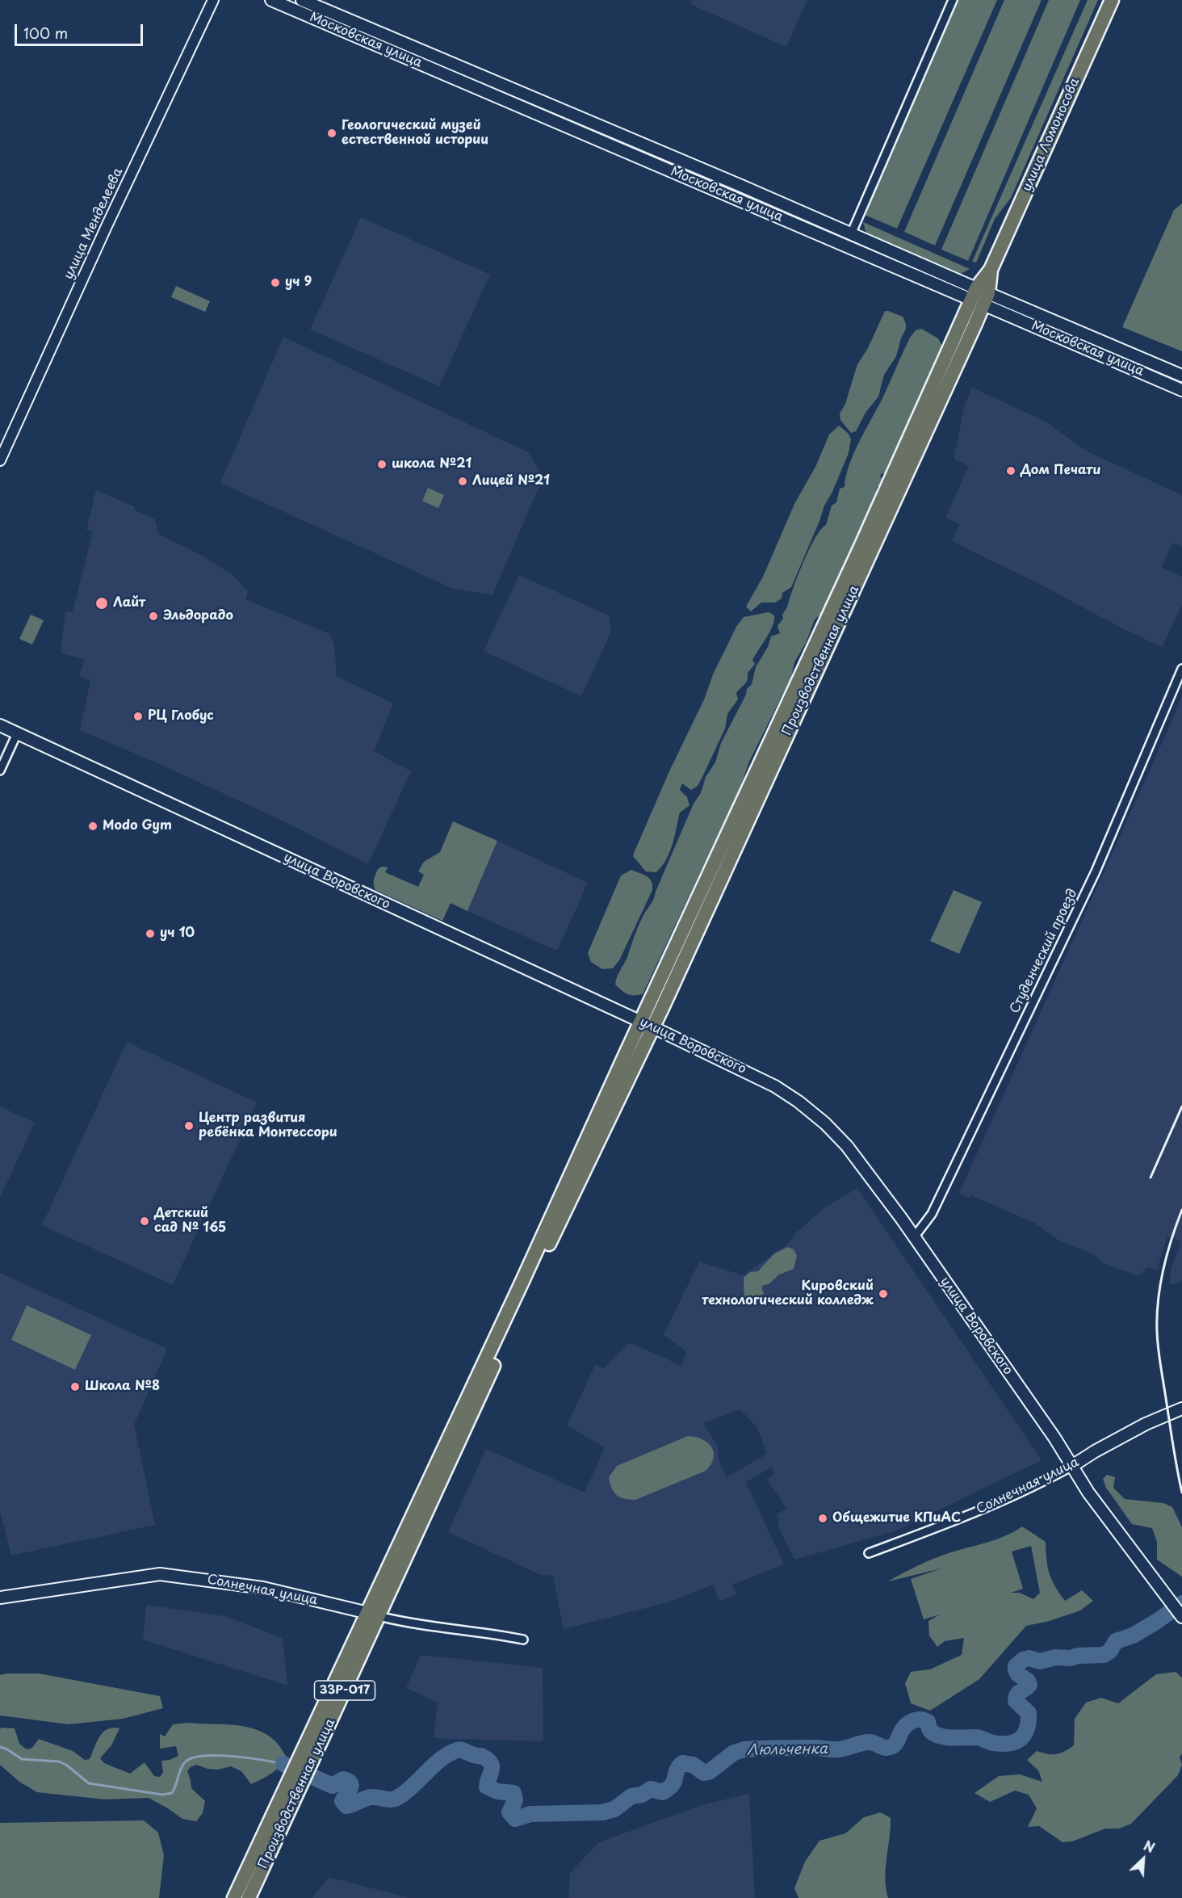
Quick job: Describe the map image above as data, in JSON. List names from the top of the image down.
{
  "streets": {
    "highway": ["улица Ломоносова", "Производственная улица", "33Р-017"],
    "main road": ["Московская улица", "улица Воровского", "Солнечная улица"],
    "street": ["улица Менделеева", "Студенческий проезд"]
  },
  "crossings": [
    ["Московская улица", "улица Ломоносова"],
    ["Московская улица", "Производственная улица"],
    ["улица Ломоносова", "Производственная улица"],
    ["Производственная улица", "улица Воровского"],
    ["Производственная улица", "Солнечная улица"],
    ["улица Воровского", "Студенческий проезд"],
    ["улица Воровского", "Солнечная улица"]
  ],
  "water": ["Люльченка"],
  "places": [
    "Геологический музей естественной истории",
    "уч 9",
    "школа №21",
    "Дом Печати",
    "Лицей №21",
    "Лайт",
    "Эльдорадо",
    "РЦ Глобус",
    "Modo Gym",
    "уч 10",
    "Центр развития ребёнка Монтессори",
    "Детский сад № 165",
    "Кировский технологический колледж",
    "Школа №8",
    "Общежитие КПиАС"
  ],
  "scale_bar": "100 m",
  "north": "top right"
}
